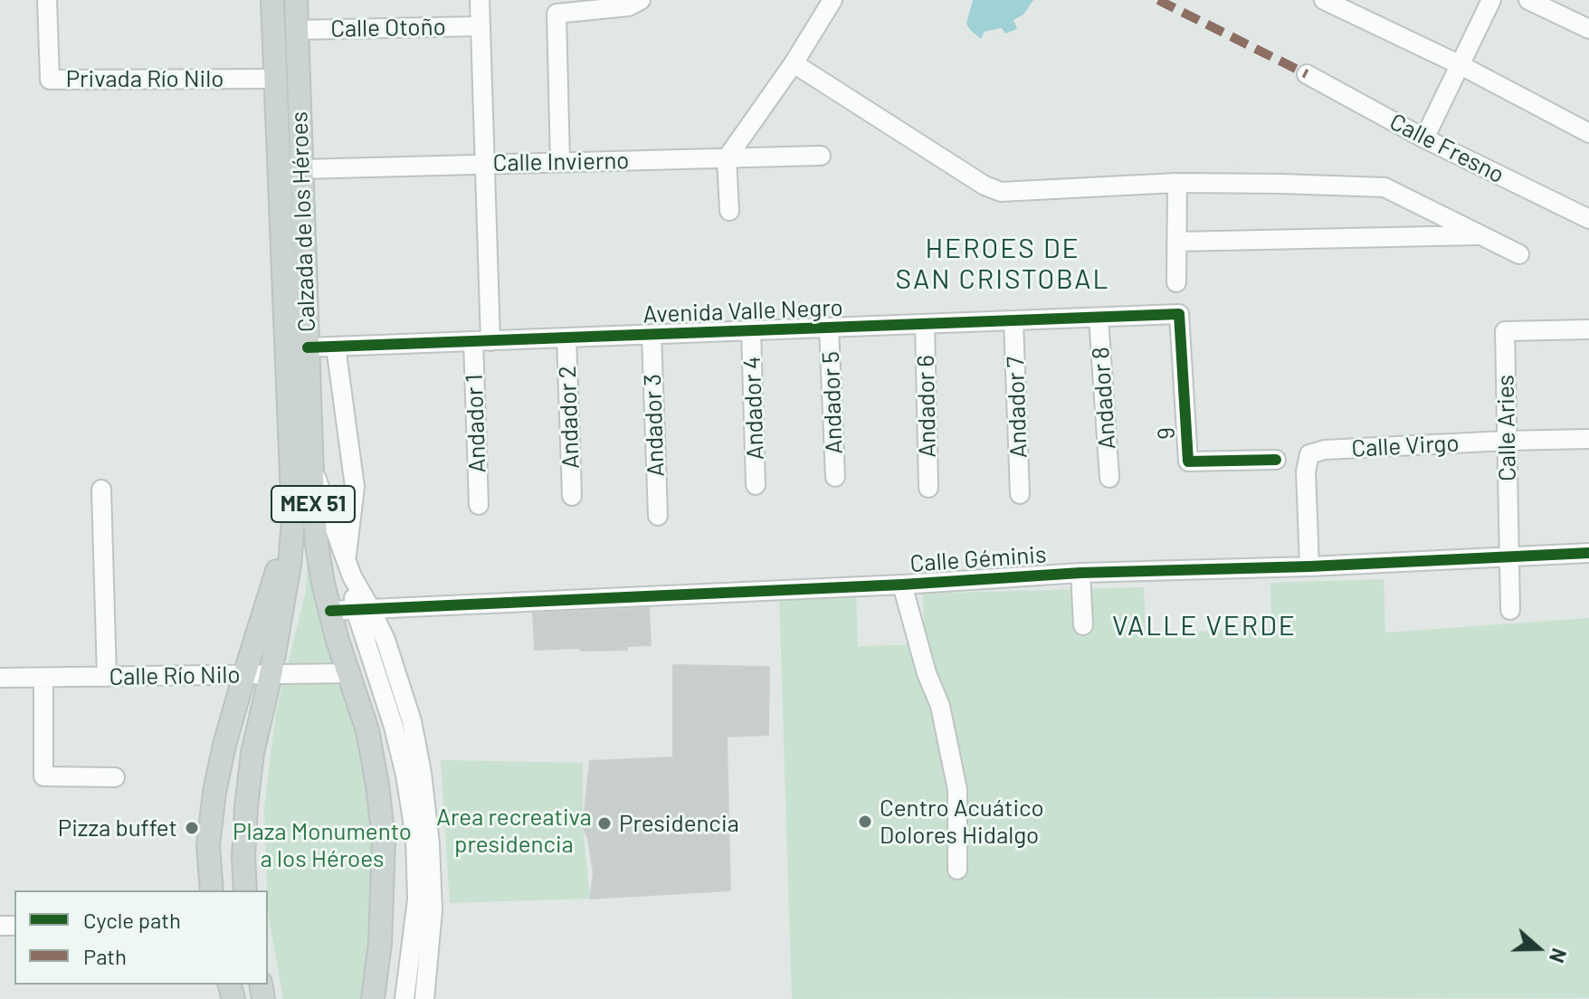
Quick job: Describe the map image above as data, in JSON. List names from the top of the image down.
{
  "streets": {
    "main road": ["Calzada de los Héroes", "MEX 51"],
    "street": [
      "Calle Otoño",
      "Privada Río Nilo",
      "Calle Fresno",
      "Calle Invierno",
      "Avenida Valle Negro",
      "Andador 8",
      "Andador 5",
      "Andador 6",
      "Andador 7",
      "Andador 4",
      "Andador 2",
      "Andador 1",
      "Andador 3",
      "Calle Aries",
      "9",
      "Calle Virgo",
      "Calle Géminis",
      "Calle Río Nilo"
    ]
  },
  "crossings": [
    ["Calle Otoño", "Calzada de los Héroes"],
    ["Calle Otoño", "Andador 1"],
    ["Privada Río Nilo", "Calzada de los Héroes"],
    ["Calle Invierno", "Calzada de los Héroes"],
    ["Calle Invierno", "Andador 1"],
    ["Calzada de los Héroes", "Avenida Valle Negro"],
    ["Calzada de los Héroes", "Calle Géminis"],
    ["Calzada de los Héroes", "Calle Río Nilo"],
    ["Avenida Valle Negro", "Andador 8"],
    ["Avenida Valle Negro", "Andador 5"],
    ["Avenida Valle Negro", "Andador 6"],
    ["Avenida Valle Negro", "Andador 7"],
    ["Avenida Valle Negro", "Andador 4"],
    ["Avenida Valle Negro", "Andador 2"],
    ["Avenida Valle Negro", "Andador 1"],
    ["Avenida Valle Negro", "Andador 3"],
    ["Avenida Valle Negro", "9"],
    ["Calle Aries", "Calle Virgo"],
    ["Calle Aries", "Calle Géminis"],
    ["Calle Virgo", "Calle Géminis"]
  ],
  "districts": ["HEROES DE SAN CRISTOBAL", "VALLE VERDE"],
  "parks": ["Area recreativa presidencia", "Plaza Monumento a los Héroes"],
  "places": ["Centro Acuático Dolores Hidalgo", "Presidencia", "Pizza buffet"],
  "legend": ["Cycle path", "Path"],
  "north": "right"
}
